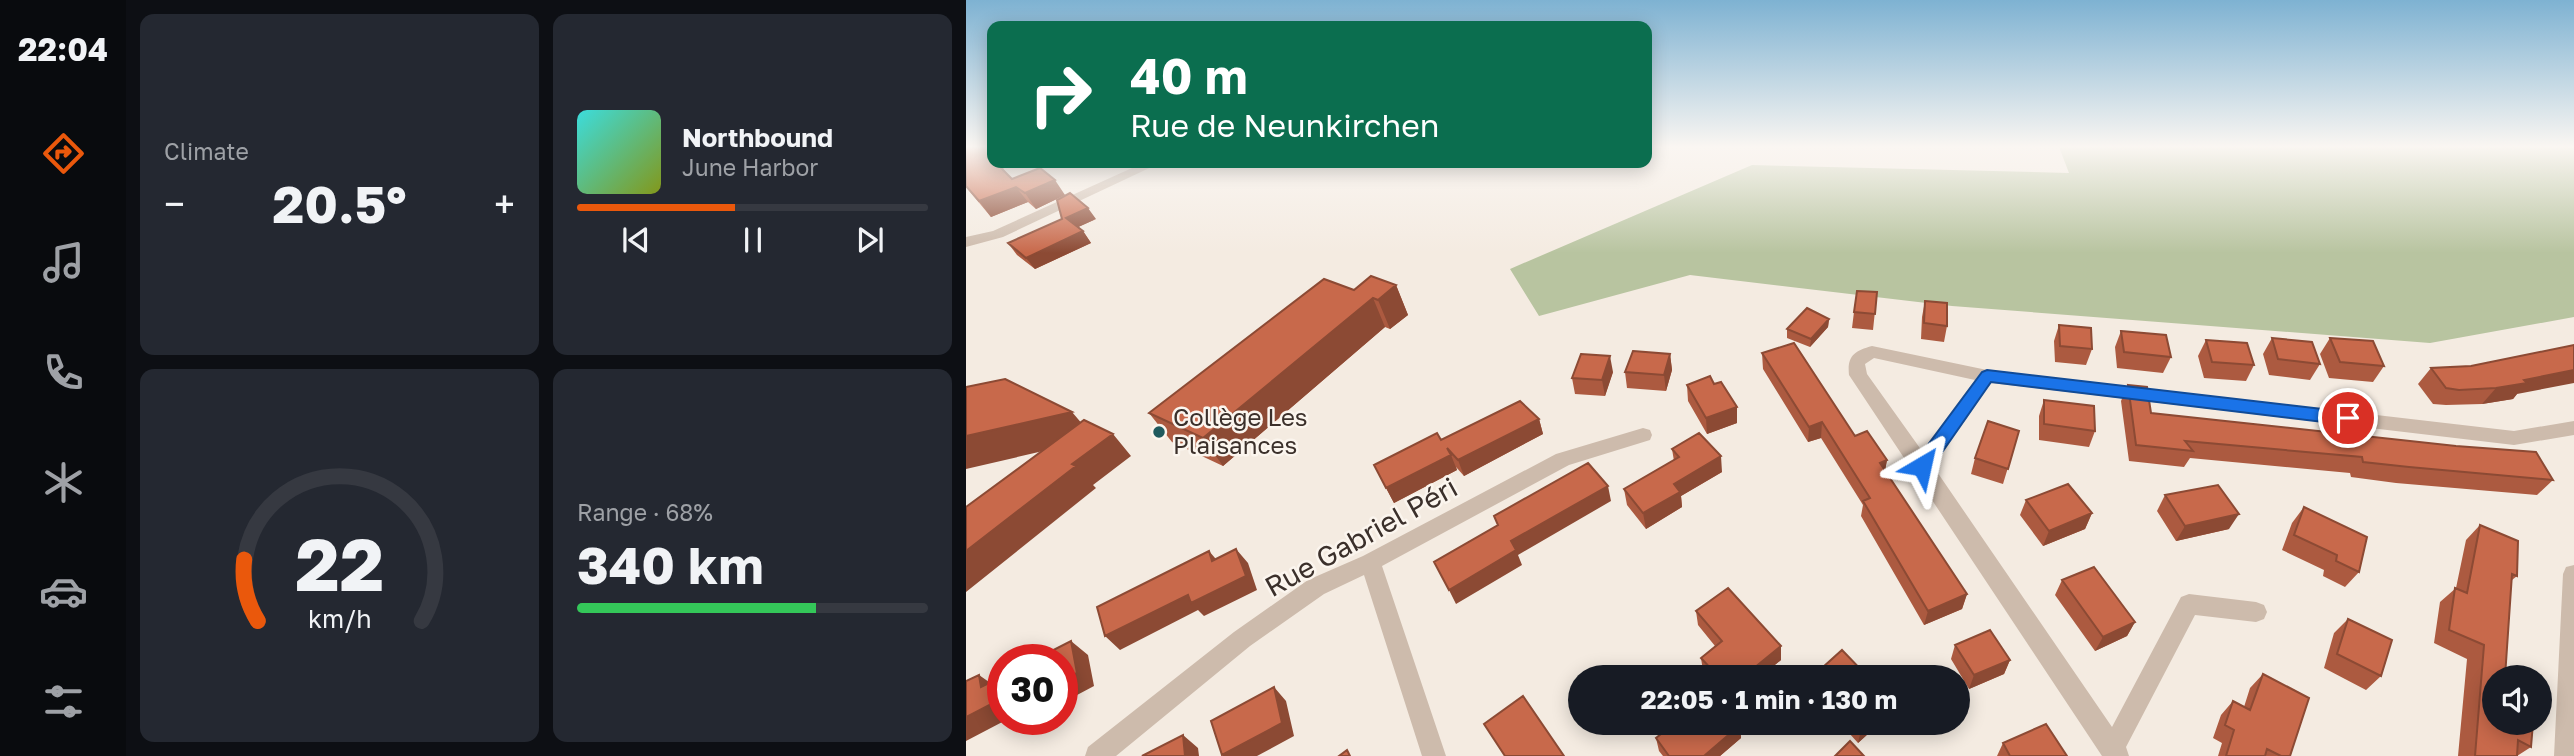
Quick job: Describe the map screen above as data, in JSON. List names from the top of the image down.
{
  "streets": {
    "street": ["Rue Gabriel Péri"]
  },
  "places": ["Collège Les Plaisances"],
  "page": {
    "tabs": "22:04",
    "tile": [
      "Climate",
      ["Range · 68%", "340 km"]
    ],
    "turn": ["40 m", "Rue de Neunkirchen"],
    "song": ["Northbound", "June Harbor"],
    "heat": ["−", "20.5°", "+"],
    "limit": "30",
    "trip": "22:05 · 1 min · 130 m",
    "gauge": ["22", "km/h"]
  }
}
